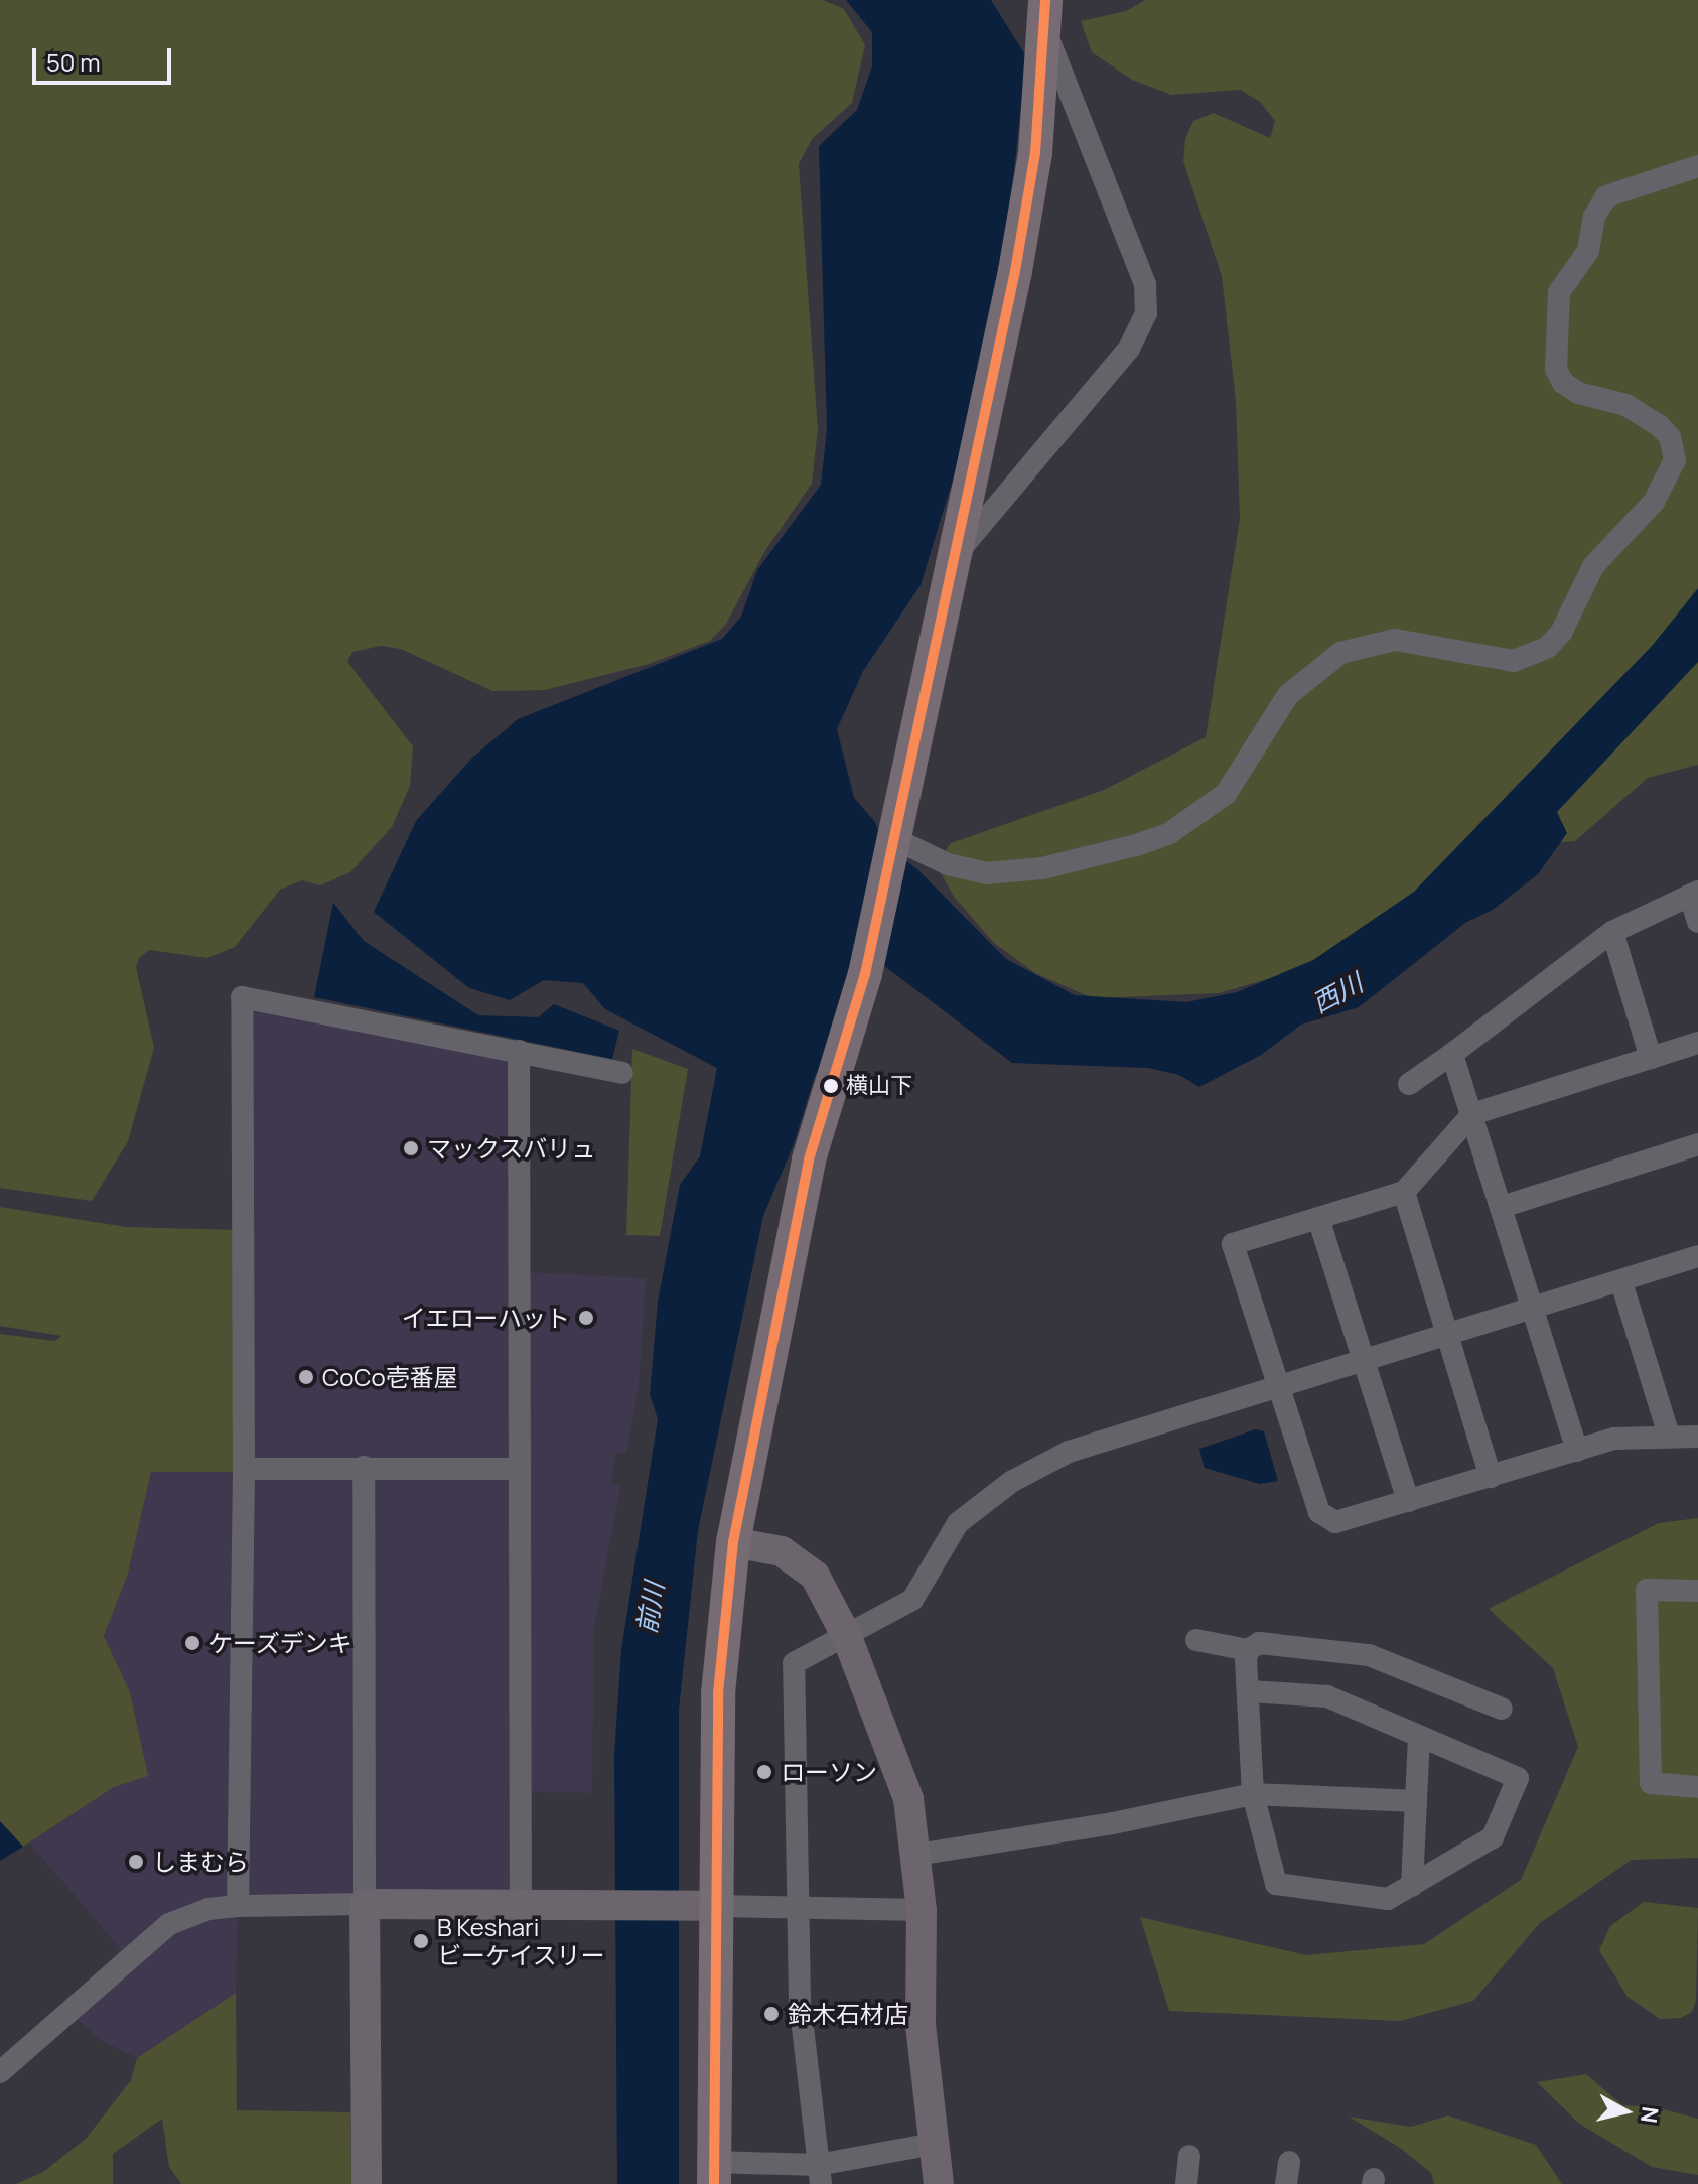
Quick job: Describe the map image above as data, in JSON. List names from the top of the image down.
{
  "water": ["西川", "前川"],
  "places": [
    "横山下",
    "マックスバリュ",
    "イエローハット",
    "CoCo壱番屋",
    "ケーズデンキ",
    "ローソン",
    "しまむら",
    "B Keshari ビーケイスリー",
    "鈴木石材店"
  ],
  "scale_bar": "50 m",
  "north": "right"
}
